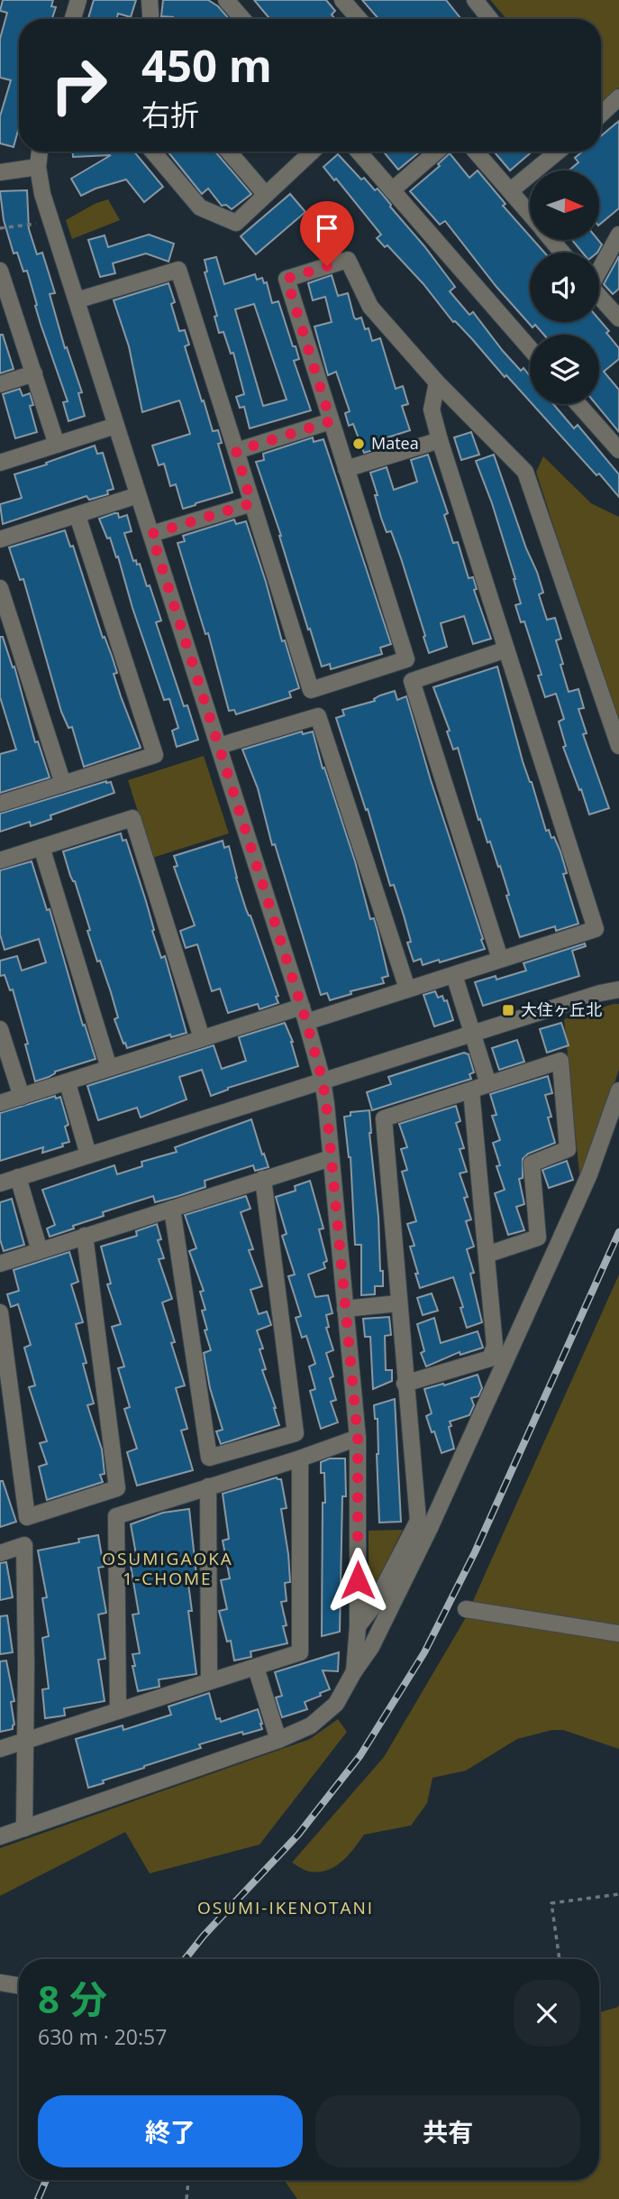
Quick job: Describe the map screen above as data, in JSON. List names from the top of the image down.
{
  "districts": ["OSUMIGAOKA 1-CHOME", "OSUMI-IKENOTANI"],
  "places": {
    "other": ["Matea"],
    "transit": ["大住ヶ丘北"]
  },
  "north": "right",
  "page": {
    "turn": ["450 m", "右折"],
    "heading": ["8 分", "630 m · 20:57"],
    "buttons": ["終了", "共有"]
  }
}
